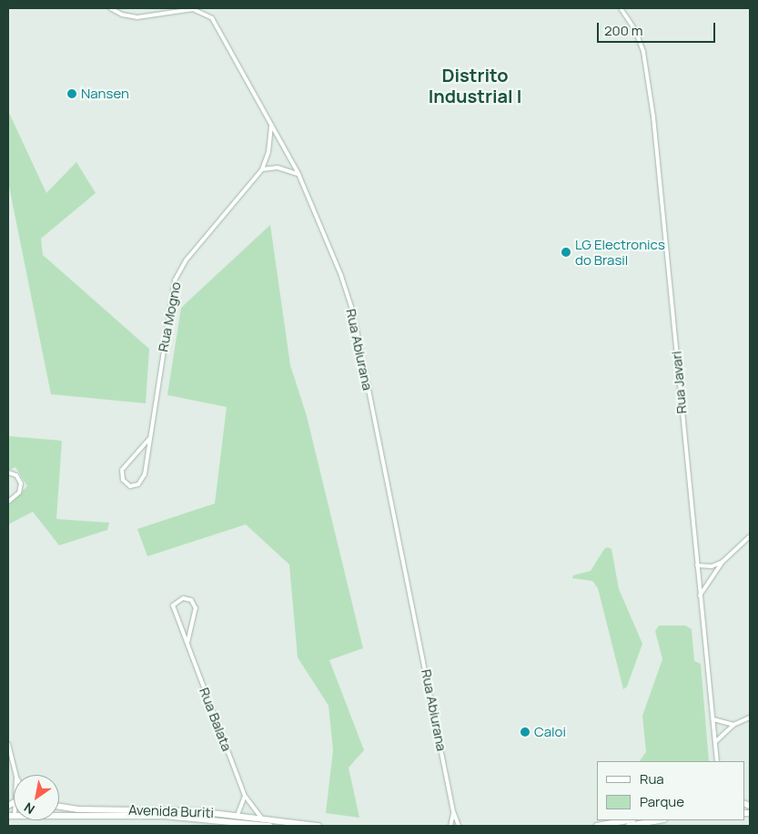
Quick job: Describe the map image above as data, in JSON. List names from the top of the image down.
{
  "streets": {
    "main road": ["Avenida Buriti"],
    "street": [
      "Rua Mogno",
      "Rua Abiurana",
      "Rua Javari",
      "Rua Balata"
    ]
  },
  "crossings": [
    ["Rua Mogno", "Rua Abiurana"],
    ["Rua Balata", "Avenida Buriti"]
  ],
  "districts": ["Distrito Industrial I"],
  "places": ["Nansen", "LG Electronics do Brasil", "Caloi"],
  "legend": ["Rua", "Parque"],
  "scale_bar": "200 m",
  "north": "bottom left"
}
